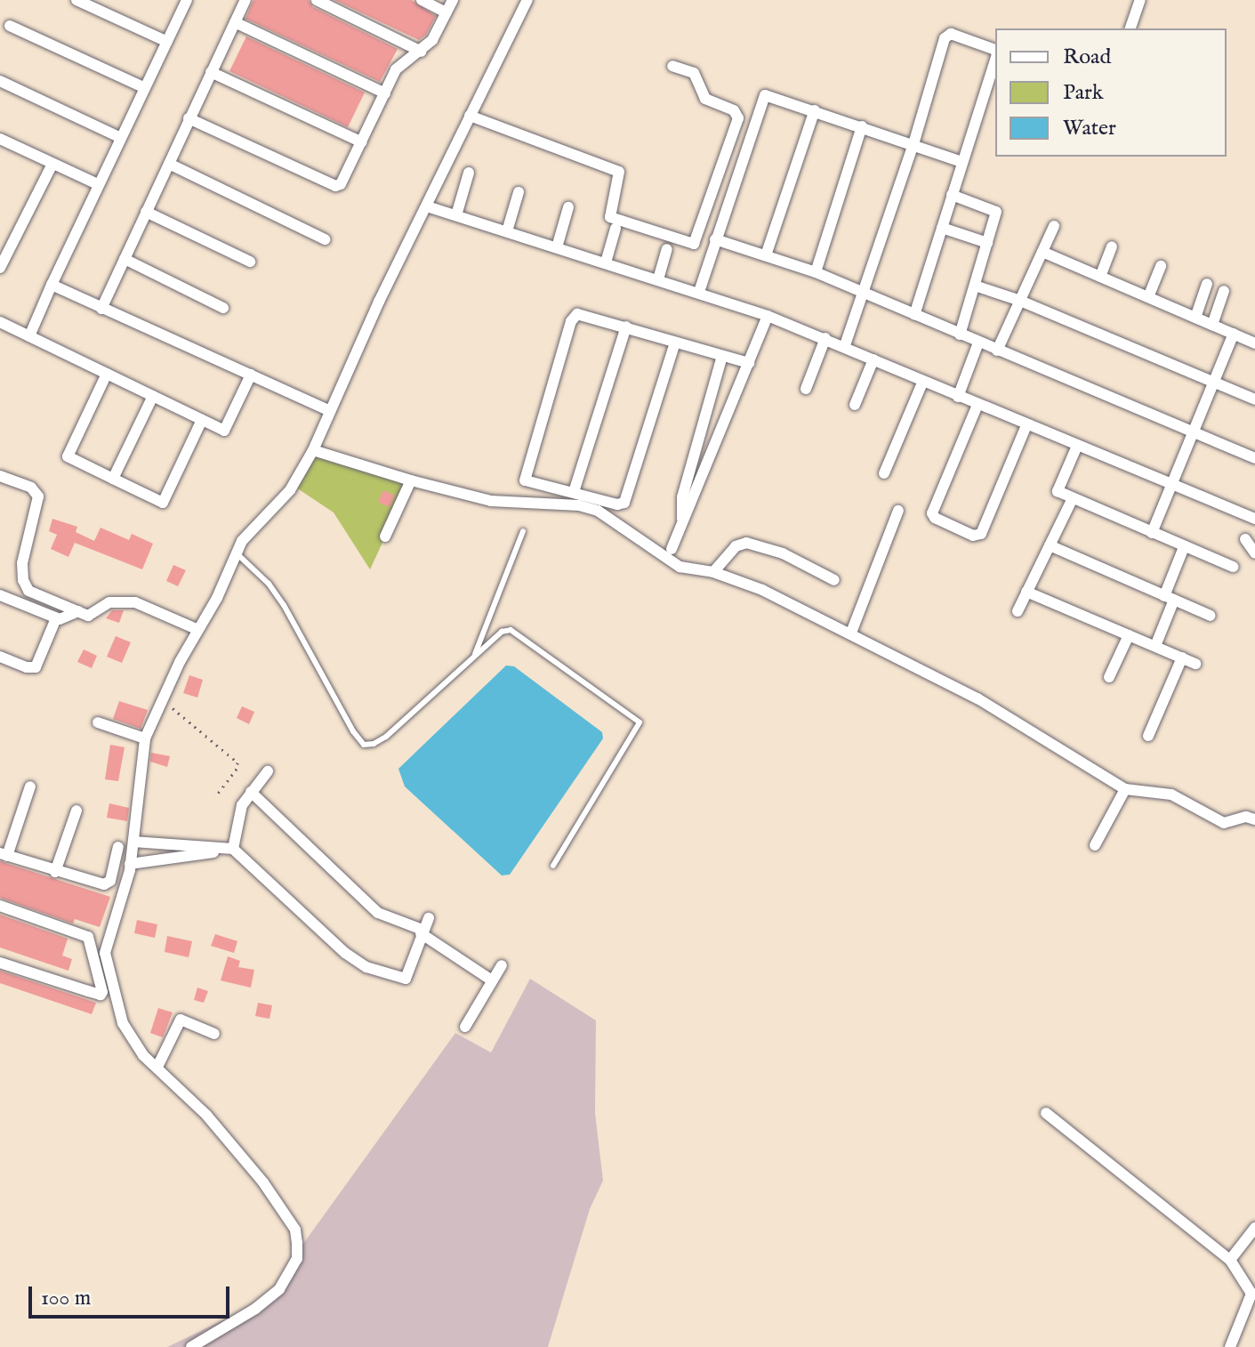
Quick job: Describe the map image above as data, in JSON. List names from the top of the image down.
{
  "legend": ["Road", "Park", "Water"],
  "scale_bar": "100 m"
}
